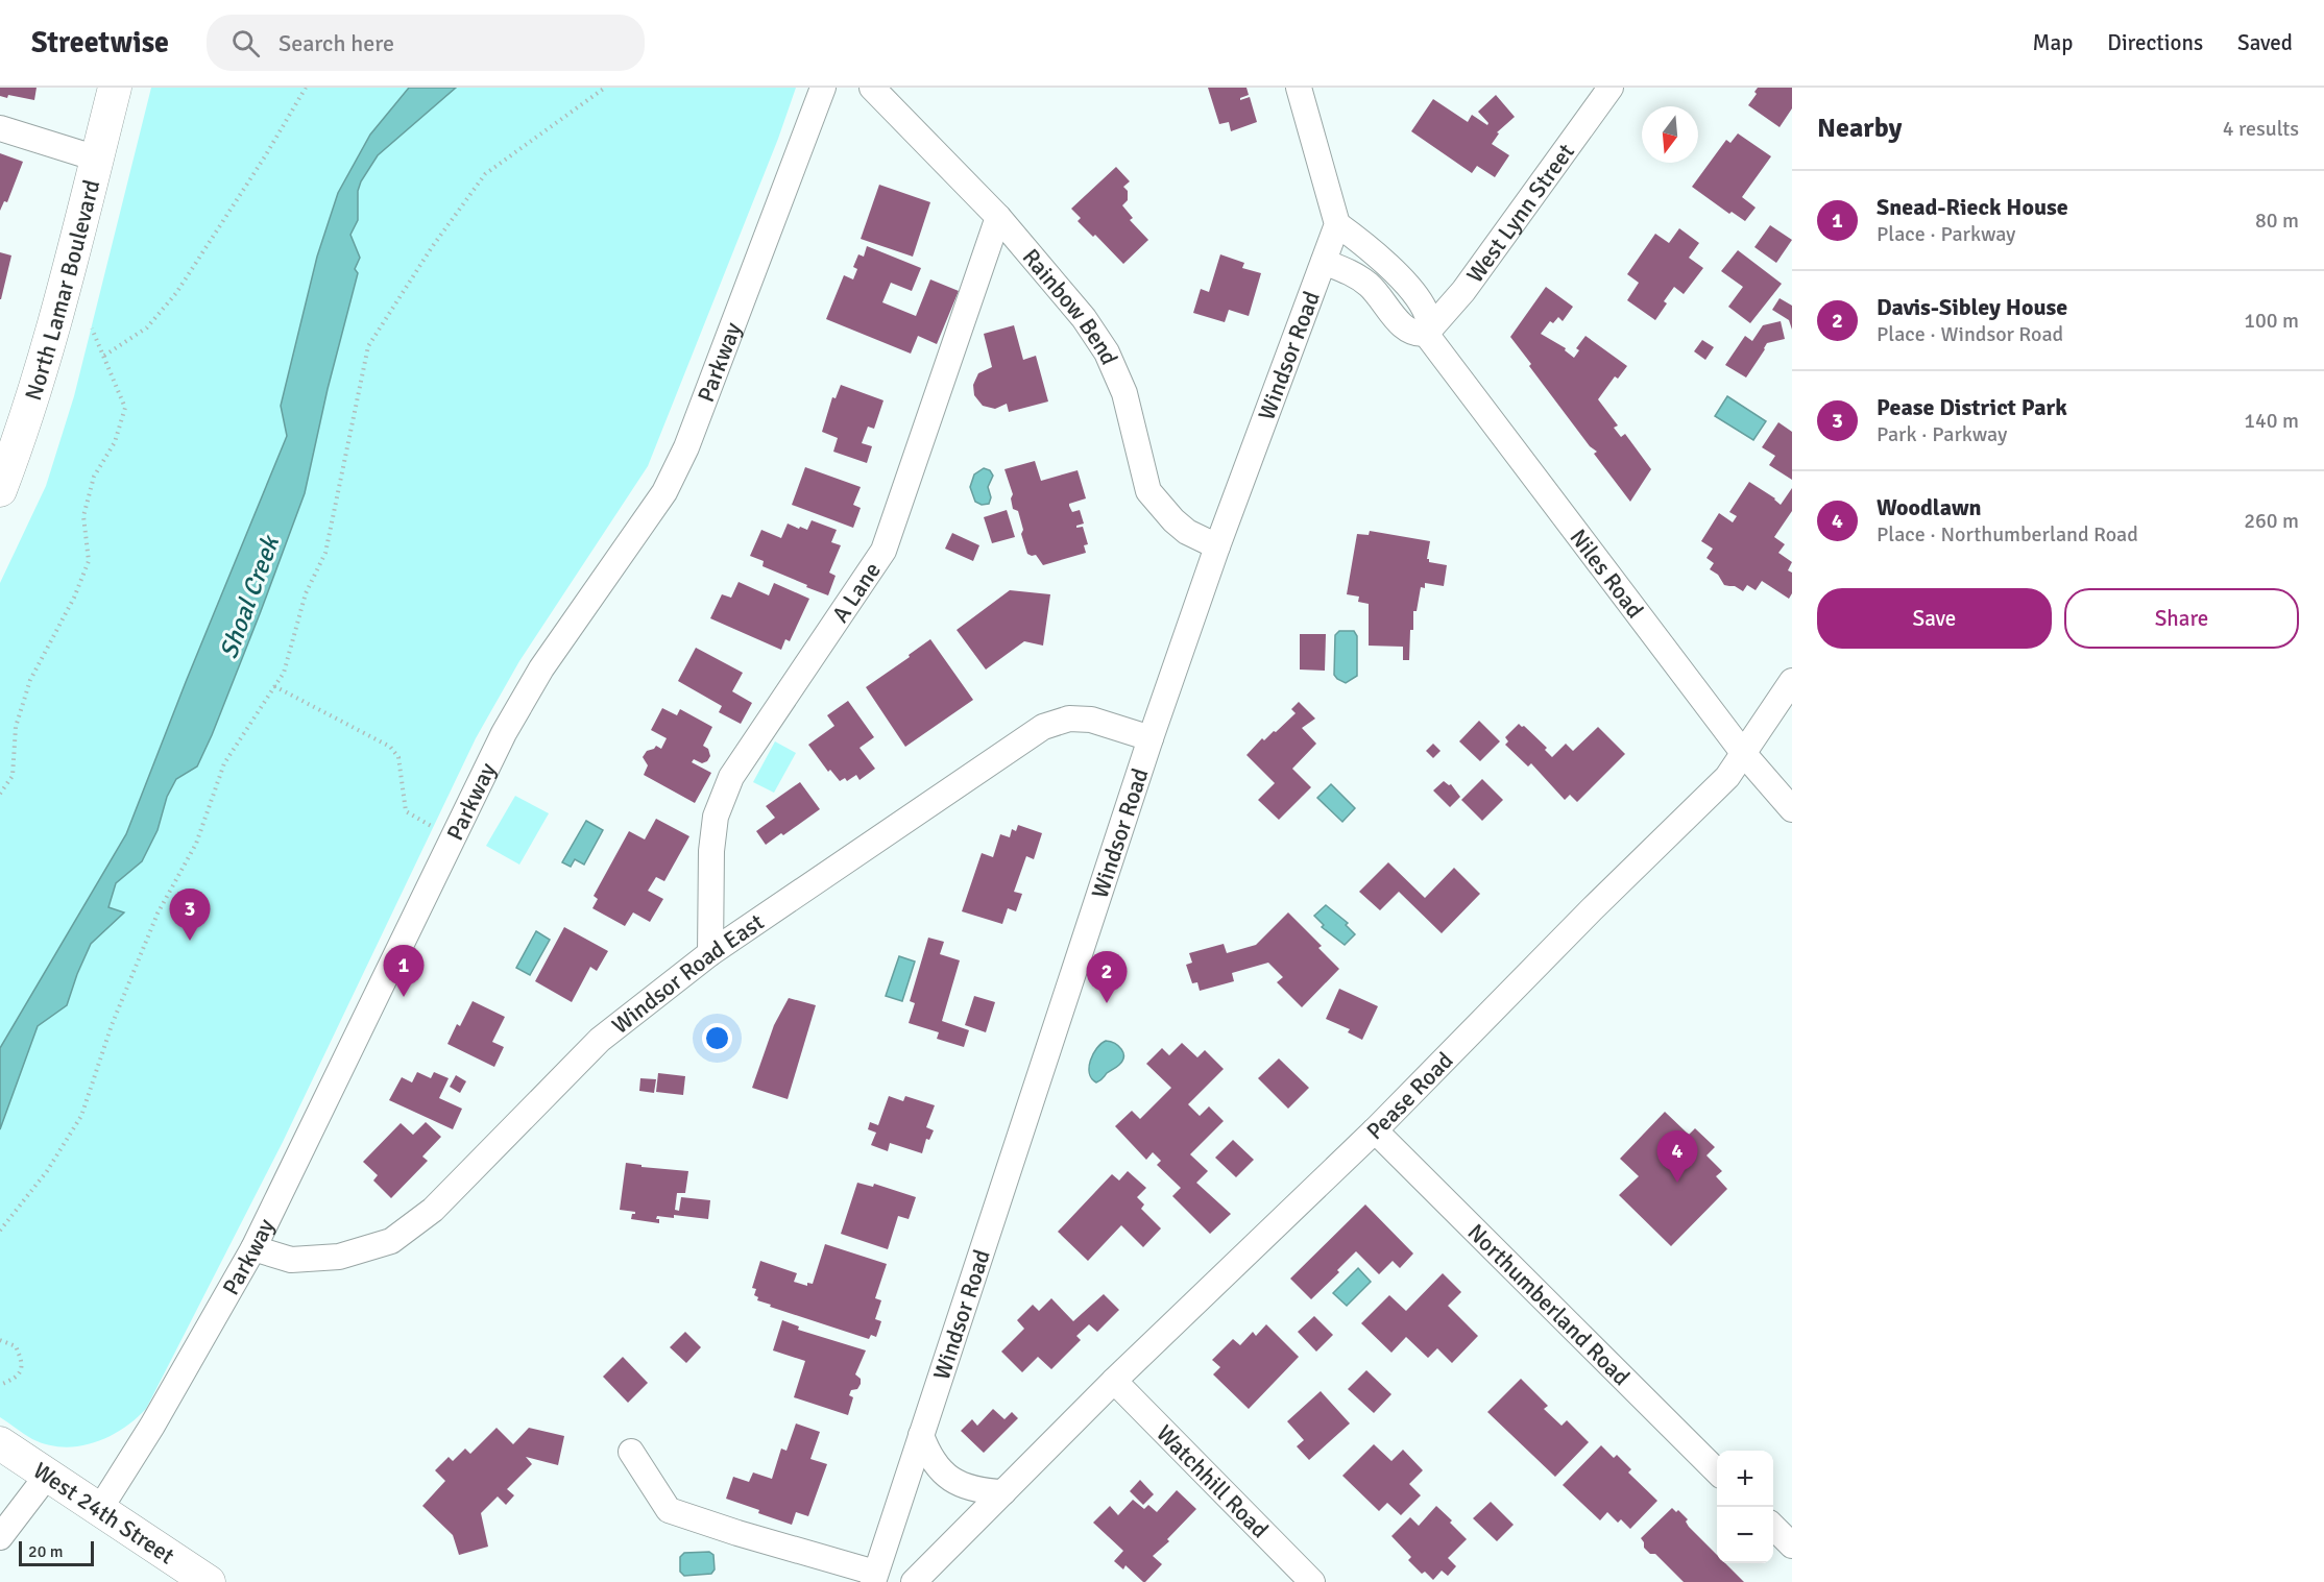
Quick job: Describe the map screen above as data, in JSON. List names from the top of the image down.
{
  "streets": {
    "main road": ["North Lamar Boulevard", "West 24th Street"],
    "street": [
      "West Lynn Street",
      "Rainbow Bend",
      "Windsor Road",
      "Parkway",
      "Niles Road",
      "A Lane",
      "Windsor Road East",
      "Pease Road",
      "Northumberland Road",
      "Watchhill Road"
    ]
  },
  "crossings": [
    ["West Lynn Street", "Niles Road"],
    ["Rainbow Bend", "Windsor Road"],
    ["Rainbow Bend", "A Lane"],
    ["Windsor Road", "Niles Road"],
    ["Windsor Road", "Windsor Road East"],
    ["Parkway", "Windsor Road East"],
    ["Parkway", "West 24th Street"],
    ["Niles Road", "Pease Road"],
    ["A Lane", "Windsor Road East"],
    ["Pease Road", "Northumberland Road"],
    ["Pease Road", "Watchhill Road"]
  ],
  "water": ["Shoal Creek"],
  "scale_bar": "20 m",
  "north": "bottom",
  "page": {
    "header": "Streetwise",
    "search": "Search here",
    "nav": ["Map", "Directions", "Saved"],
    "heading": ["Nearby", "4 results"],
    "list": [
      {
        "mark": "1",
        "name": "Snead-Rieck House",
        "note": "Place · Parkway",
        "value": "80 m"
      },
      {
        "mark": "2",
        "name": "Davis-Sibley House",
        "note": "Place · Windsor Road",
        "value": "100 m"
      },
      {
        "mark": "3",
        "name": "Pease District Park",
        "note": "Park · Parkway",
        "value": "140 m"
      },
      {
        "mark": "4",
        "name": "Woodlawn",
        "note": "Place · Northumberland Road",
        "value": "260 m"
      }
    ],
    "buttons": ["Save", "Share"],
    "pins": [
      "3",
      "1",
      "2",
      "4"
    ],
    "map_buttons": ["+", "−"],
    "scale": "20 m"
  }
}
